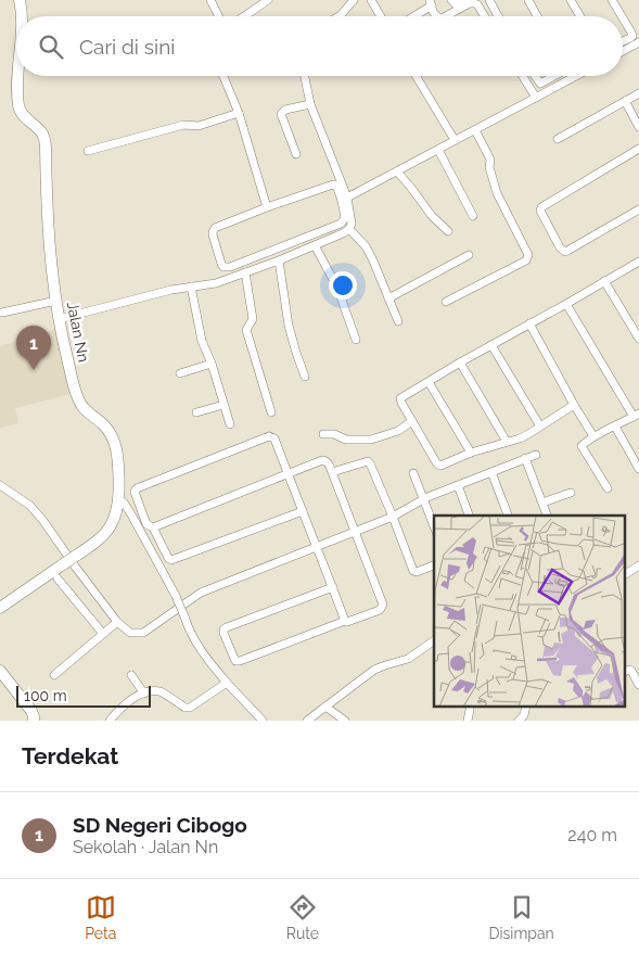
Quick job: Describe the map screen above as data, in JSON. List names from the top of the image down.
{
  "streets": {
    "street": ["Jalan Nn"]
  },
  "scale_bar": "100 m",
  "page": {
    "search": "Cari di sini",
    "pins": "1",
    "scale": "100 m",
    "heading": "Terdekat",
    "list": [
      {
        "mark": "1",
        "name": "SD Negeri Cibogo",
        "note": "Sekolah · Jalan Nn",
        "value": "240 m"
      }
    ],
    "nav": ["Peta", "Rute", "Disimpan"]
  }
}
